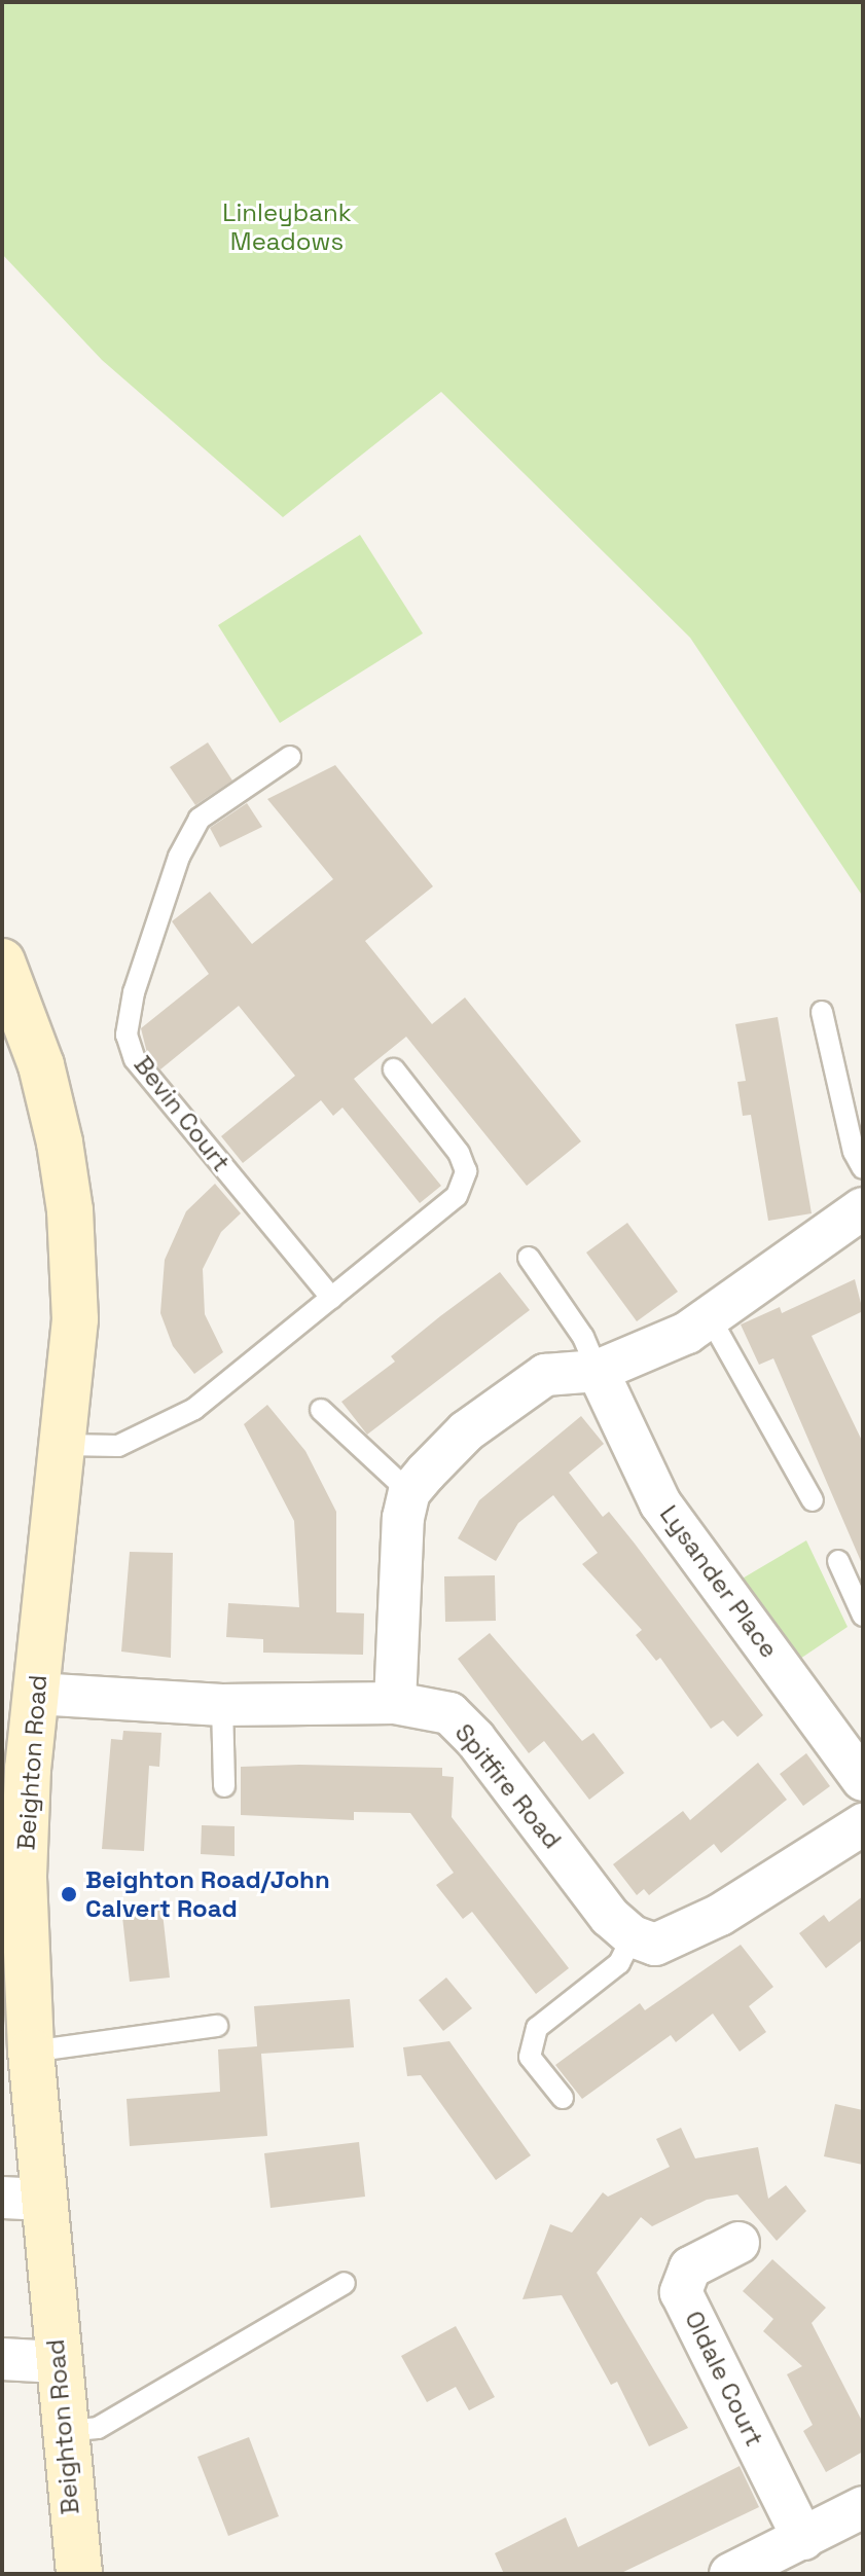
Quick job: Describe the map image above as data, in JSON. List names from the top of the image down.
{
  "streets": {
    "street": [
      "Lysander Place",
      "Beighton Road",
      "Spitfire Road",
      "Oldale Court"
    ],
    "lane": ["Bevin Court"]
  },
  "crossings": [
    ["Beighton Road", "Spitfire Road"]
  ],
  "parks": ["Linleybank Meadows"],
  "places": ["Beighton Road/John Calvert Road"]
}
